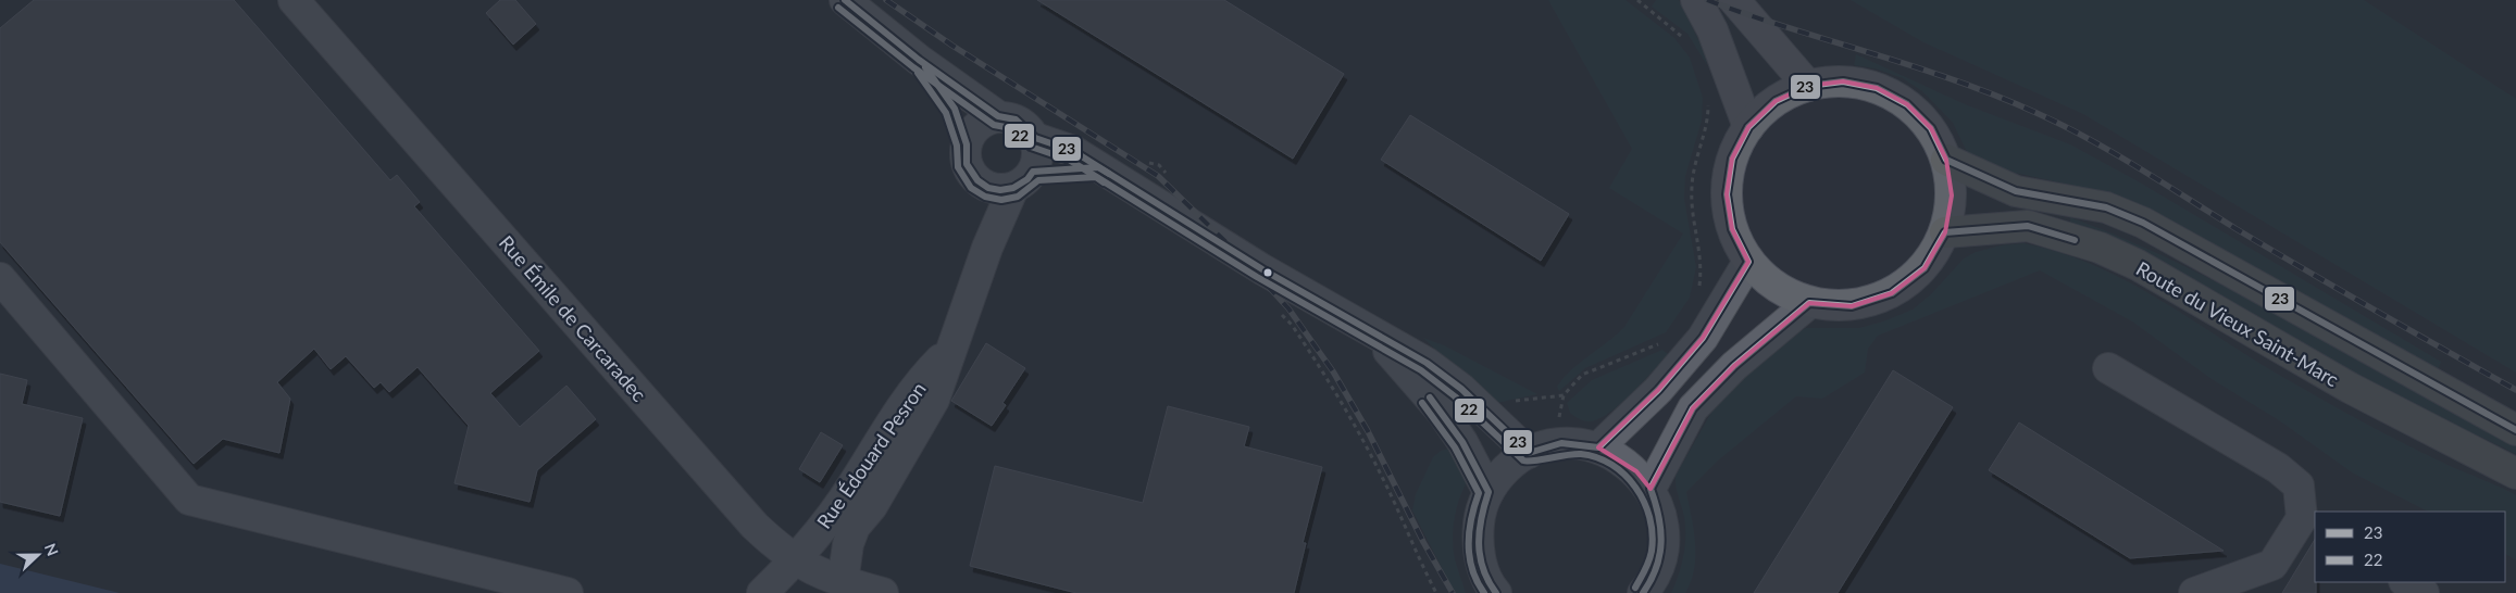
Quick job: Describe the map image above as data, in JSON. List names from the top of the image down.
{
  "streets": {
    "highway": ["Route du Vieux Saint-Marc"],
    "street": ["Rue Émile de Carcaradec", "Rue Édouard Pesron"]
  },
  "crossings": [
    ["Rue Émile de Carcaradec", "Rue Édouard Pesron"]
  ],
  "lines": ["transit line 23", "transit line 22"],
  "legend": ["23", "22"],
  "north": "right"
}
